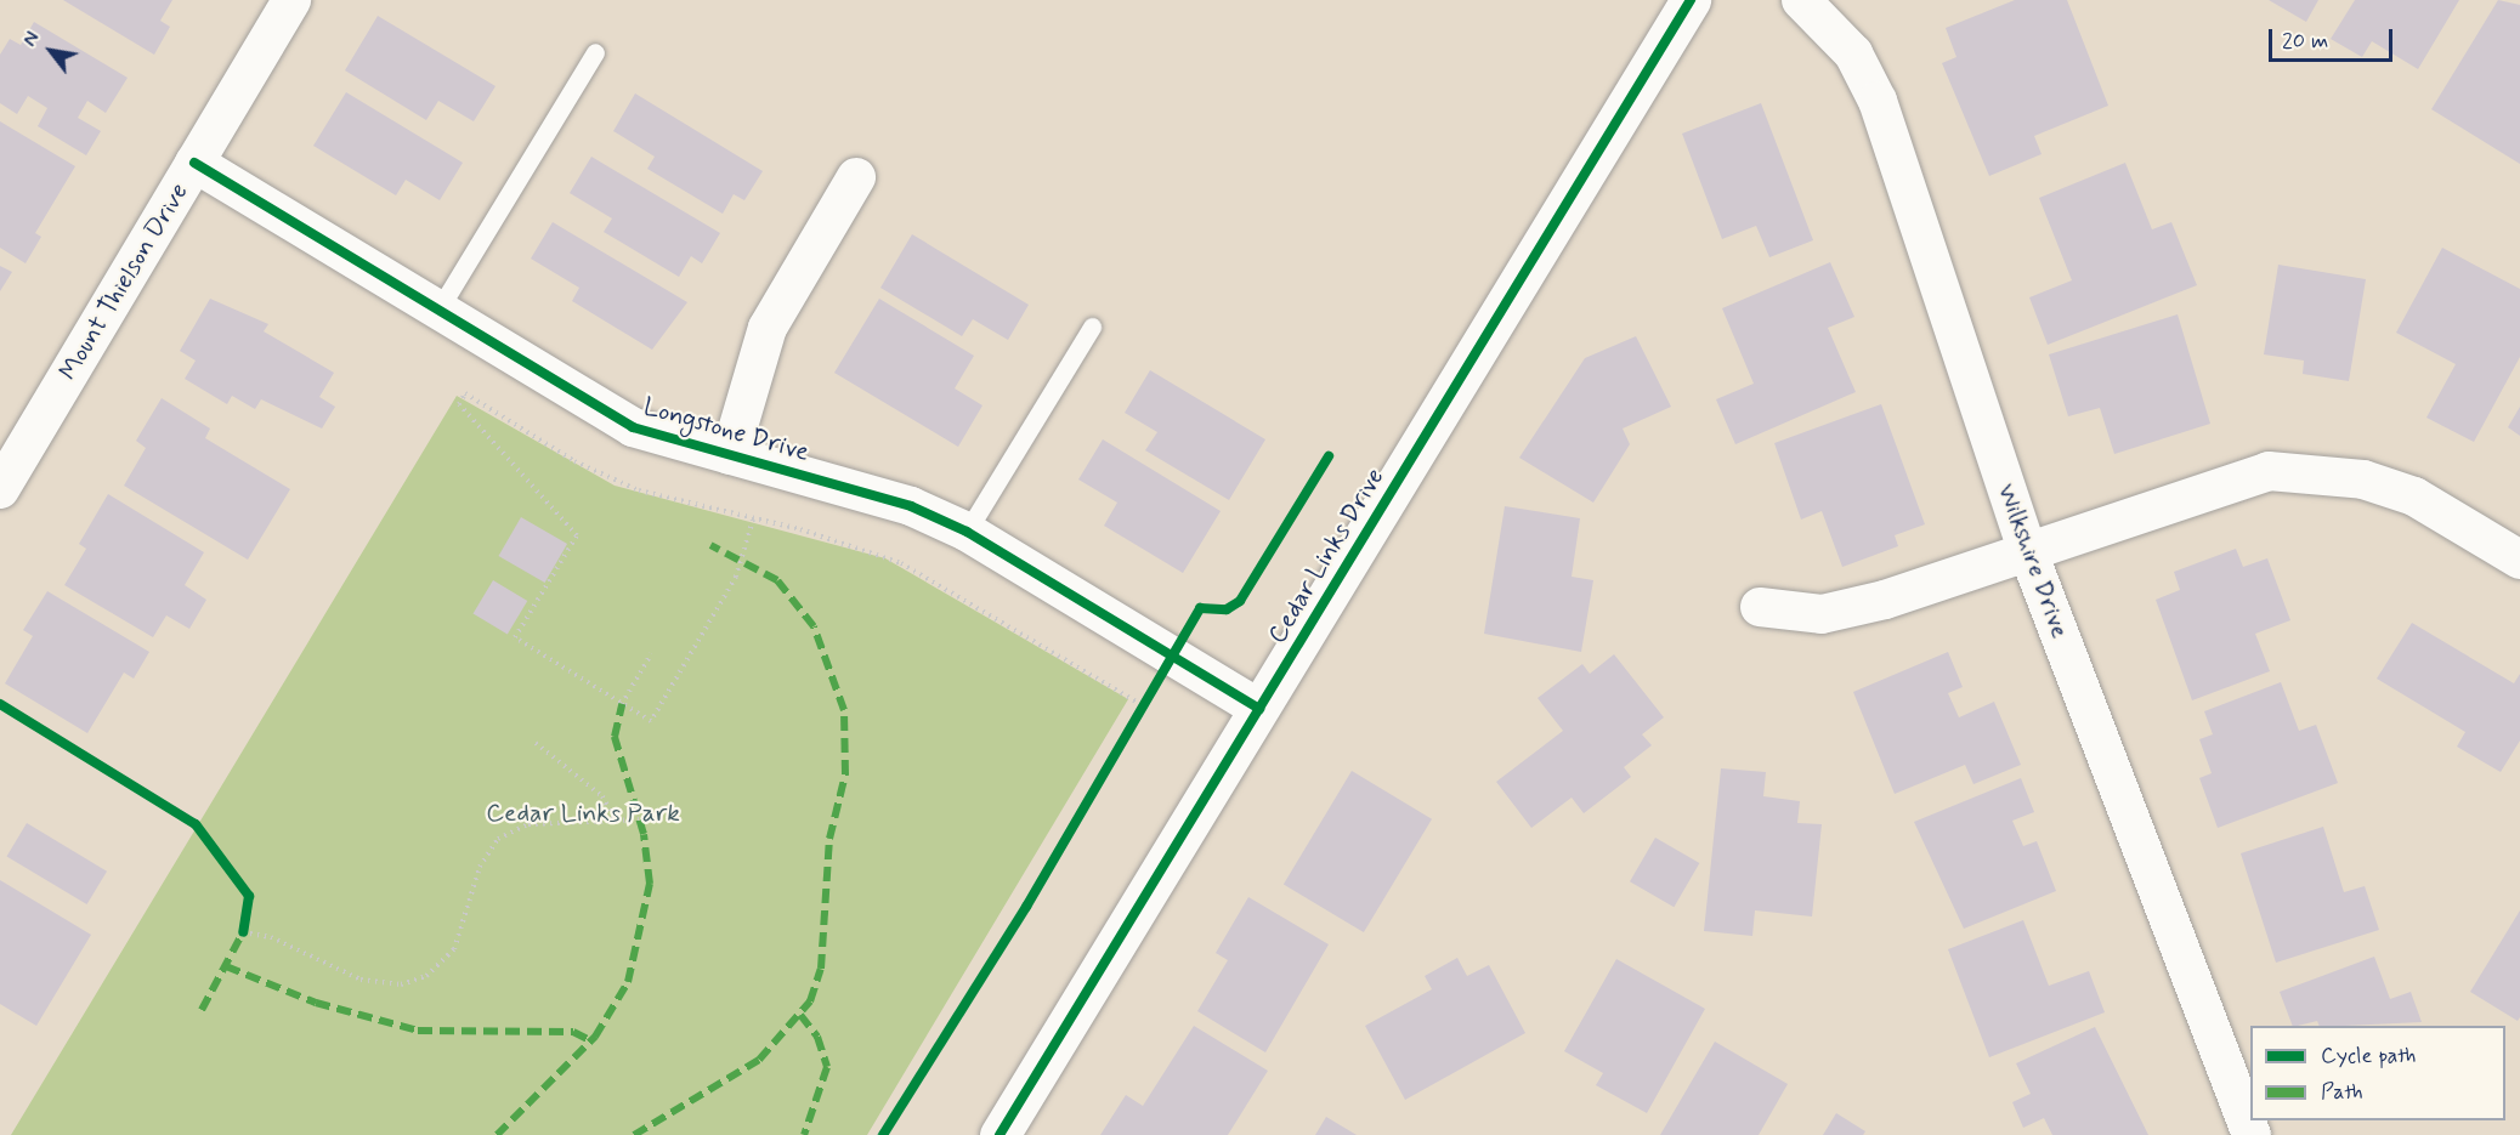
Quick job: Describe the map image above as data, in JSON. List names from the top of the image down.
{
  "streets": {
    "street": [
      "Mount Thielson Drive",
      "Longstone Drive",
      "Cedar Links Drive",
      "Wilkshire Drive"
    ]
  },
  "crossings": [
    ["Mount Thielson Drive", "Longstone Drive"],
    ["Longstone Drive", "Cedar Links Drive"]
  ],
  "parks": ["Cedar Links Park"],
  "legend": ["Cycle path", "Path"],
  "scale_bar": "20 m",
  "north": "top left"
}
